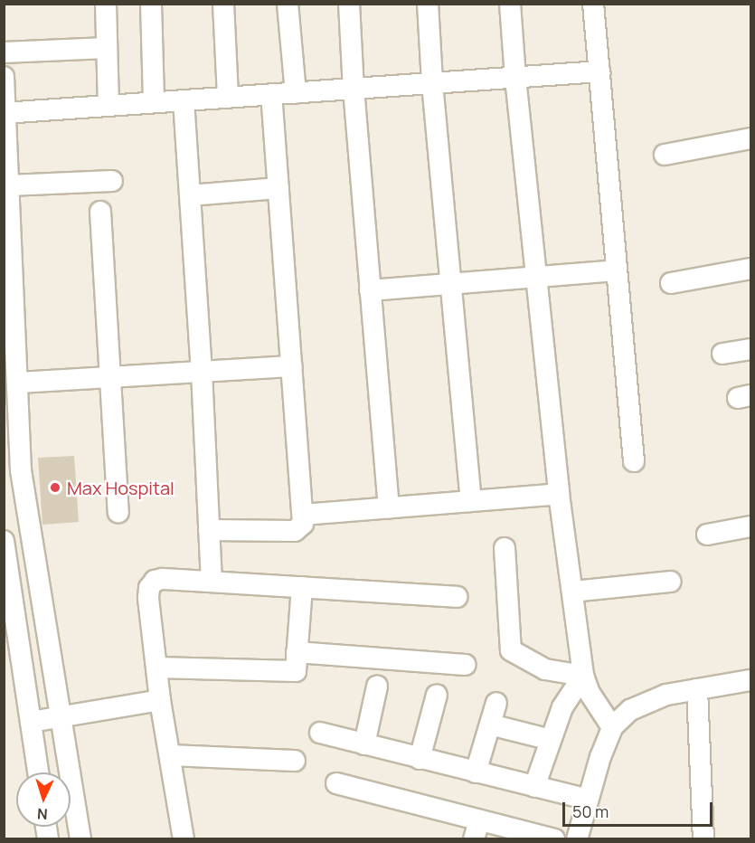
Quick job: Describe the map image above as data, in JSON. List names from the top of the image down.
{
  "places": ["Max Hospital"],
  "scale_bar": "50 m",
  "north": "bottom"
}
